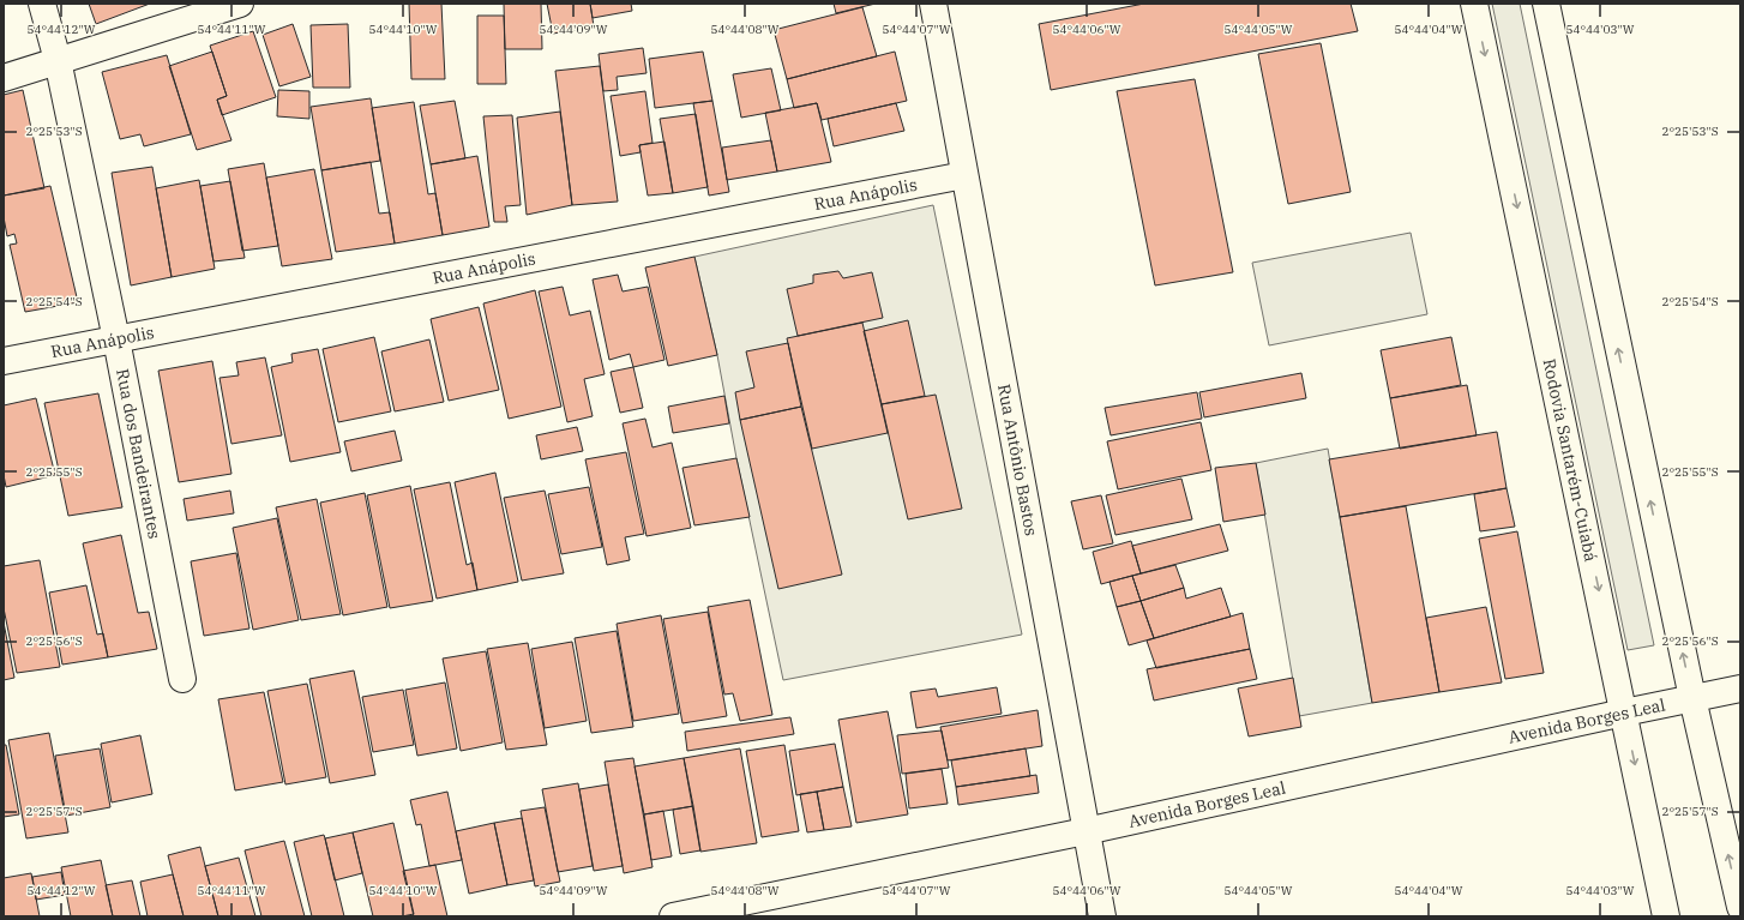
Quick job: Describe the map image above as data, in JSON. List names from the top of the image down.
{
  "streets": {
    "main road": [
      "Rua Anápolis",
      "Rua dos Bandeirantes",
      "Rodovia Santarém-Cuiabá",
      "Rua Antônio Bastos",
      "Avenida Borges Leal"
    ]
  },
  "crossings": [
    ["Rua Anápolis", "Rua dos Bandeirantes"],
    ["Rua Anápolis", "Rua Antônio Bastos"],
    ["Rodovia Santarém-Cuiabá", "Avenida Borges Leal"],
    ["Rua Antônio Bastos", "Avenida Borges Leal"]
  ],
  "coordinates": [
    "54°44'12\"W",
    "54°44'11\"W",
    "54°44'10\"W",
    "54°44'09\"W",
    "54°44'08\"W",
    "54°44'07\"W",
    "54°44'06\"W",
    "54°44'05\"W",
    "54°44'04\"W",
    "54°44'03\"W",
    "2°25'53\"S",
    "2°25'54\"S",
    "2°25'55\"S",
    "2°25'56\"S",
    "2°25'57\"S"
  ]
}
